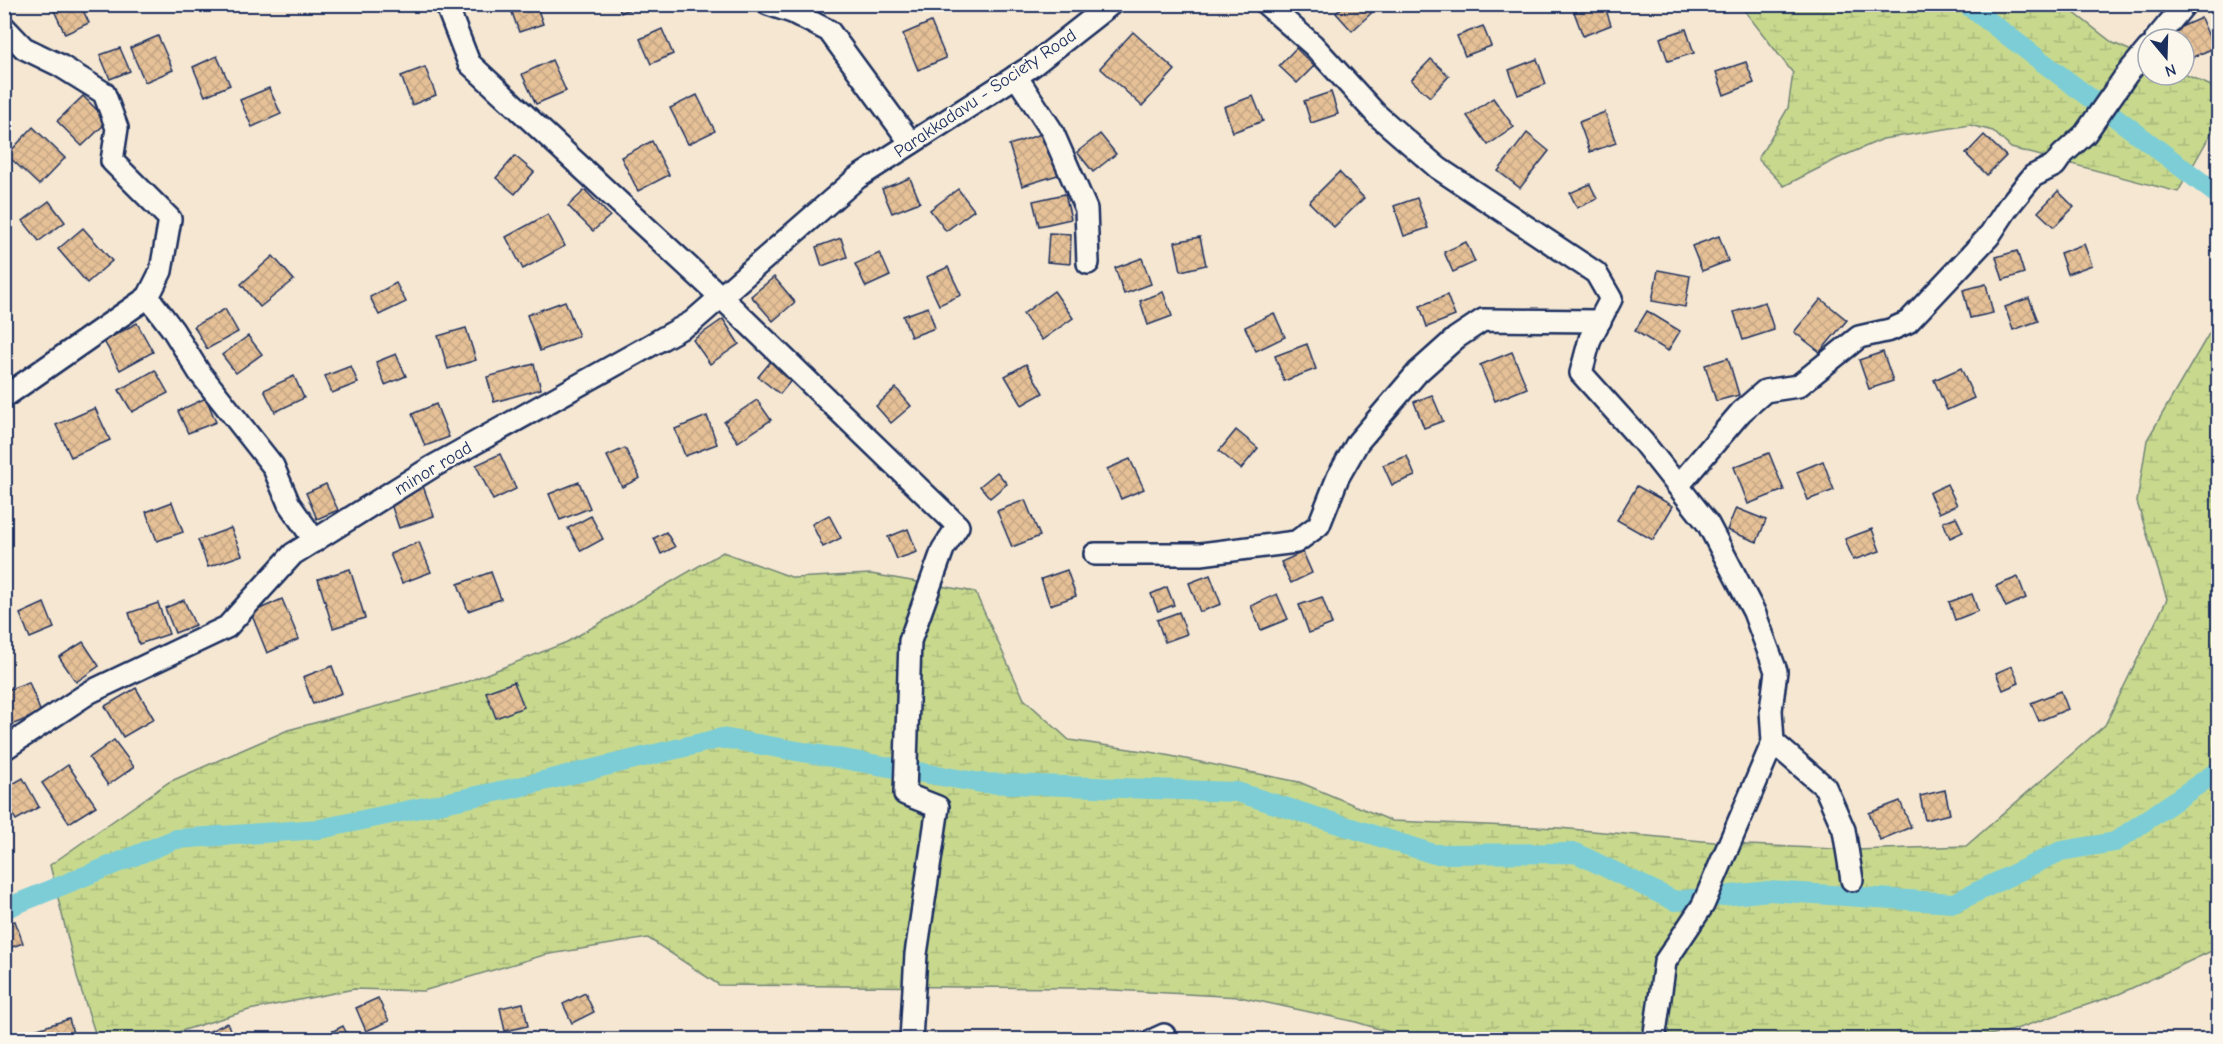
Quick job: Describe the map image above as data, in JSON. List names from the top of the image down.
{
  "streets": {
    "street": ["Parakkadavu - Society Road", "minor road"]
  },
  "crossings": [
    ["Parakkadavu - Society Road", "minor road"]
  ],
  "north": "bottom"
}
